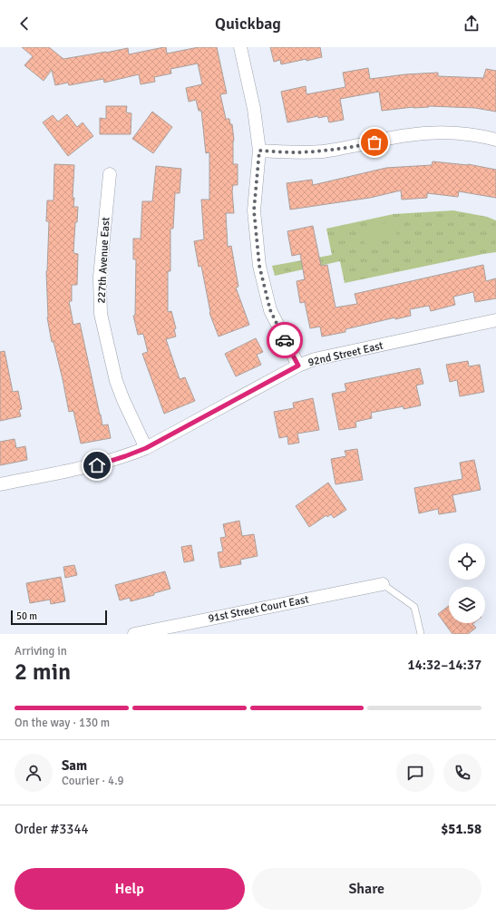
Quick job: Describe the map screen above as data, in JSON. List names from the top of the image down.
{
  "streets": {
    "street": ["227th Avenue East", "92nd Street East", "91st Street Court East"]
  },
  "crossings": [
    ["227th Avenue East", "92nd Street East"]
  ],
  "scale_bar": "50 m",
  "page": {
    "header": "Quickbag",
    "scale": "50 m",
    "heading": ["2 min", "Arriving in", "14:32–14:37"],
    "panel": [
      "Sam",
      "Courier · 4.9",
      "Order #3344",
      "$51.58"
    ],
    "bar": "On the way · 130 m",
    "buttons": ["Help", "Share"]
  }
}
